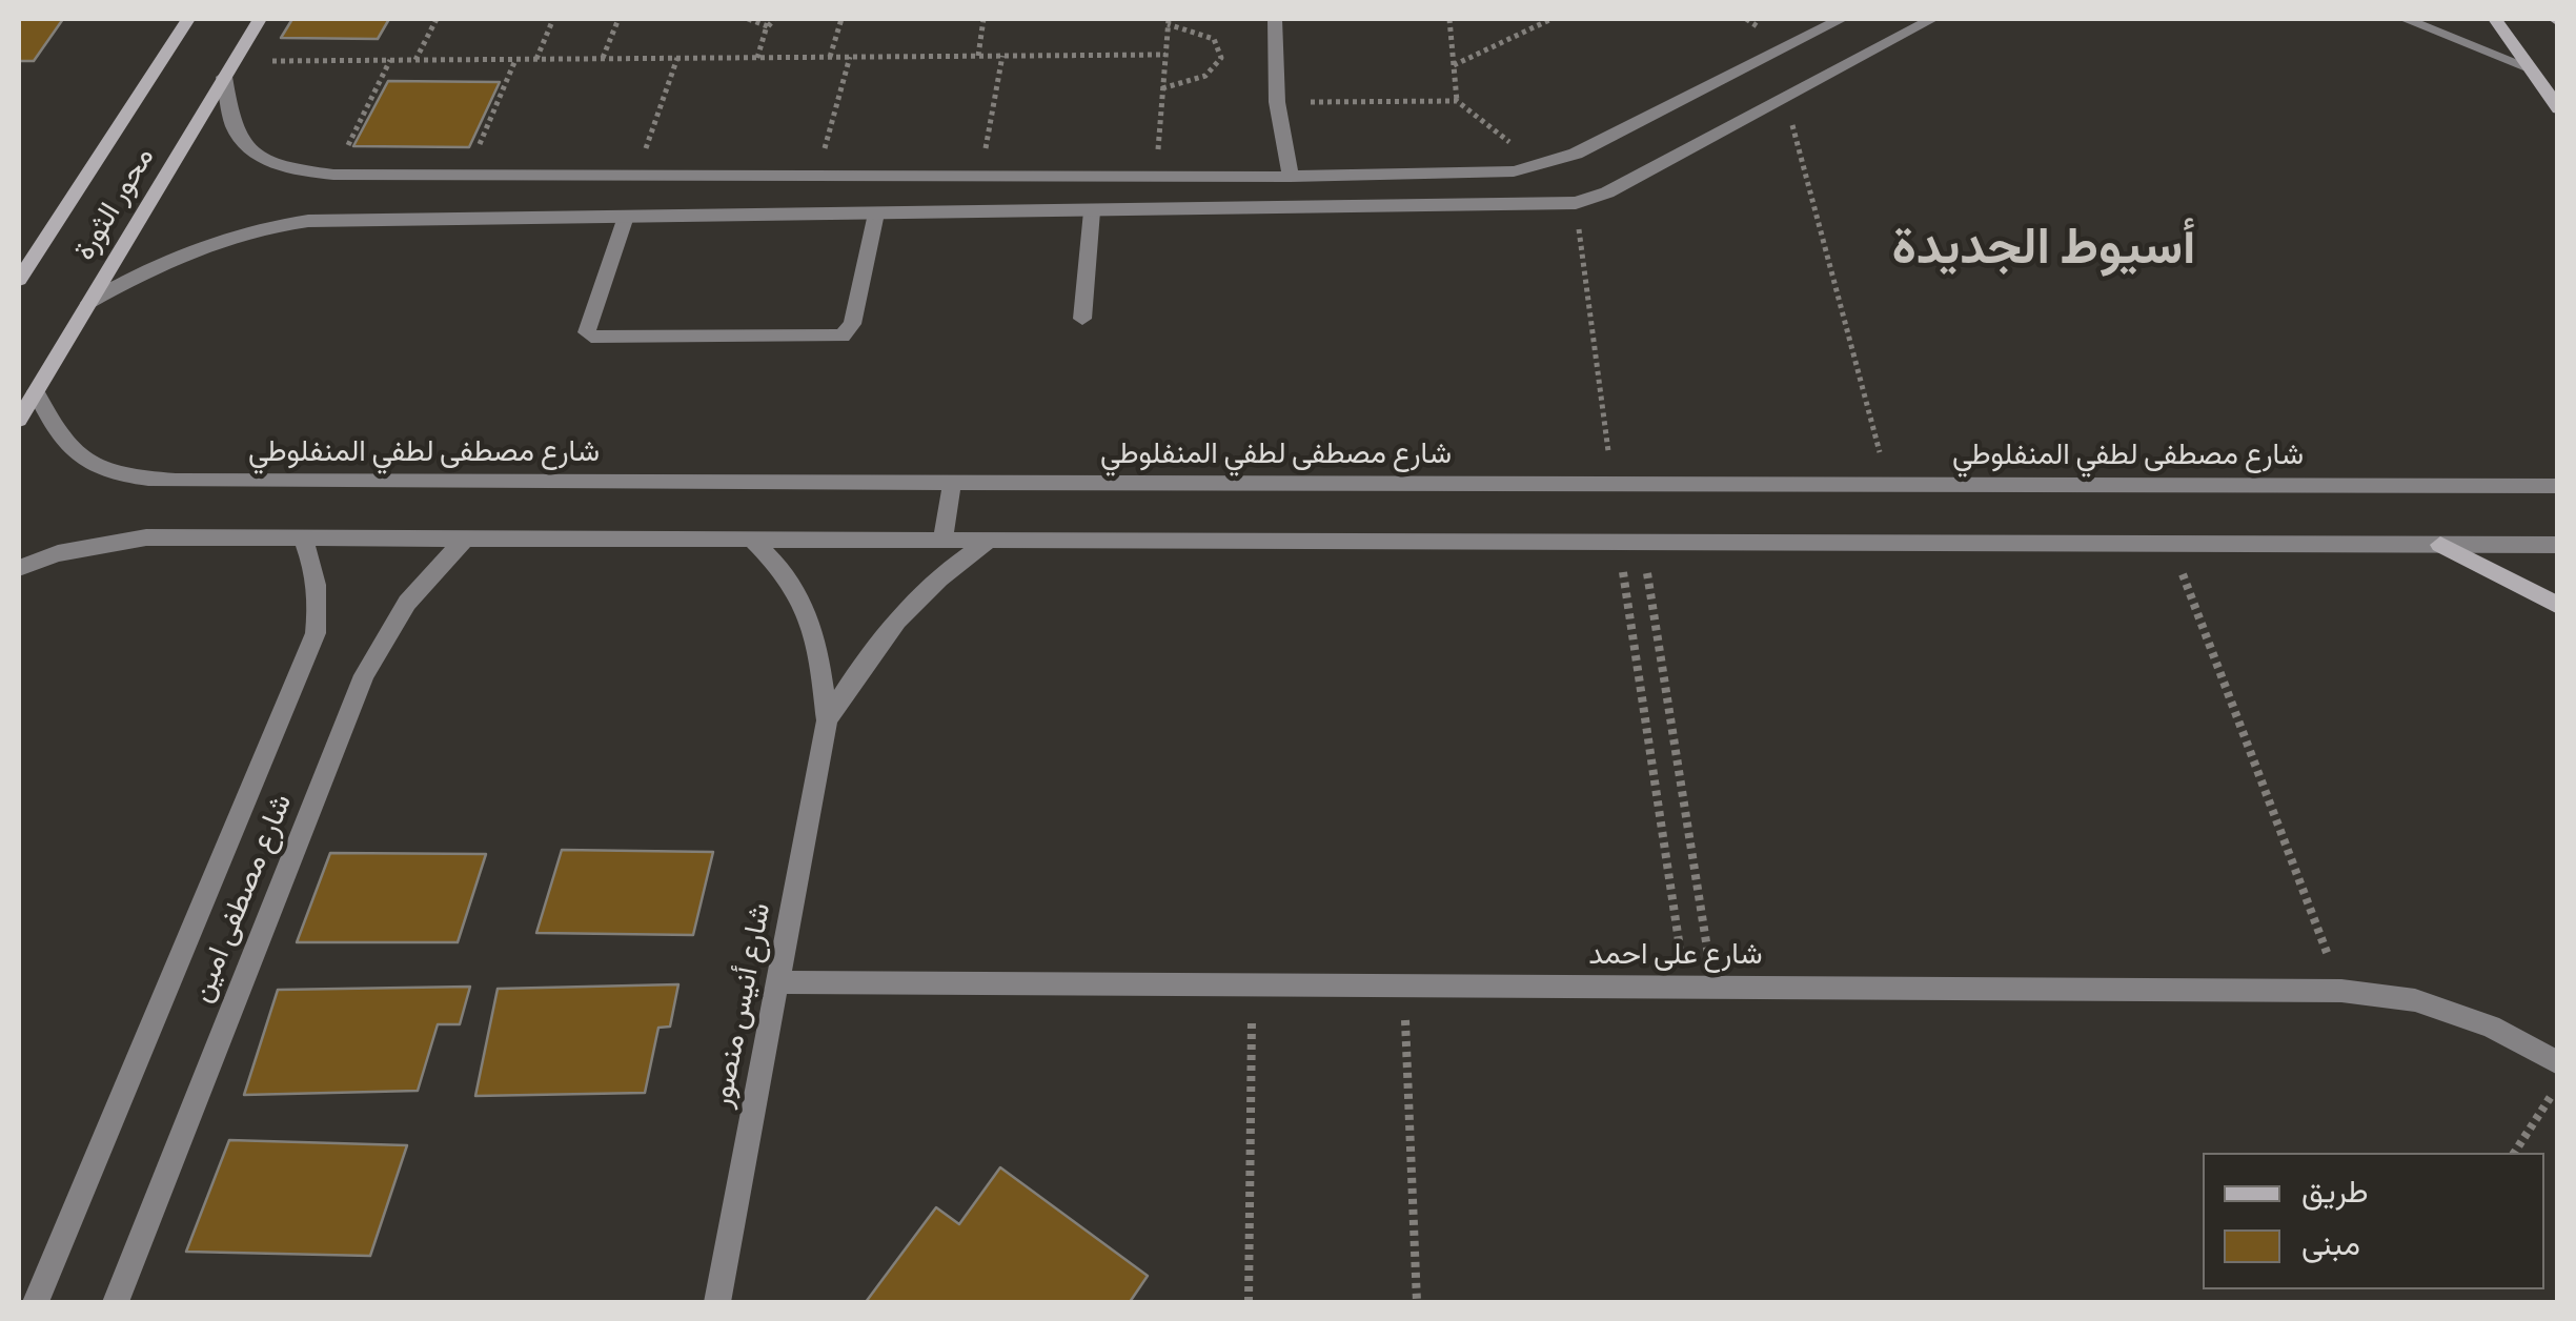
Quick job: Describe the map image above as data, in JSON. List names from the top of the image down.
{
  "streets": {
    "street": [
      "محور الثورة",
      "شارع مصطفى لطفي المنفلوطي",
      "شارع مصطفى امين",
      "شارع على احمد",
      "شارع أنيس منصور"
    ]
  },
  "crossings": [
    ["محور الثورة", "شارع مصطفى لطفي المنفلوطي"],
    ["شارع على احمد", "شارع أنيس منصور"]
  ],
  "districts": ["أسيوط الجديدة"],
  "legend": ["طريق", "مبنى"]
}
